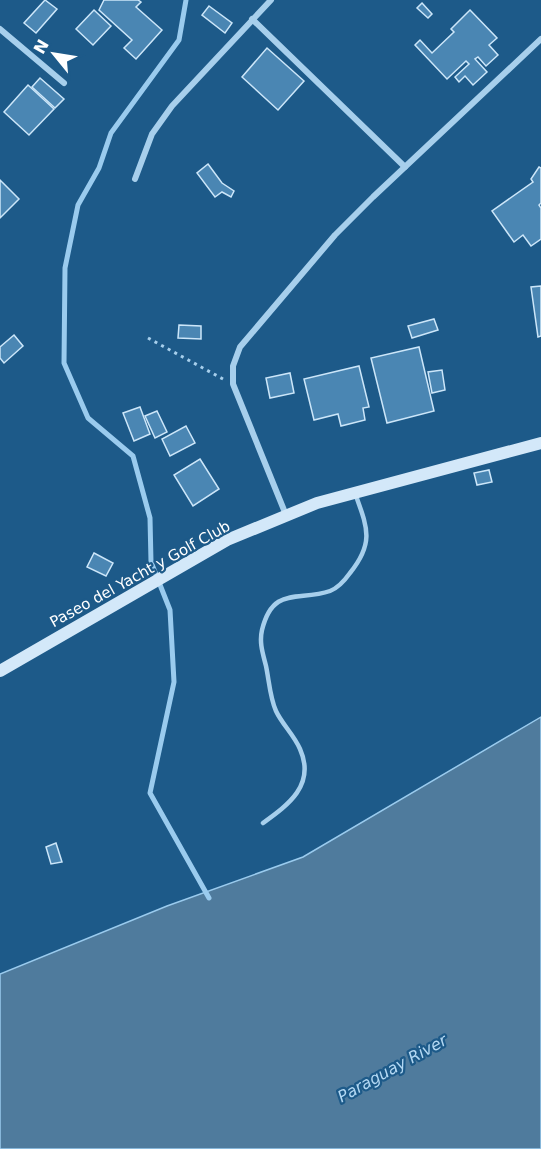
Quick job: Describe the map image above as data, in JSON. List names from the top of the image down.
{
  "streets": {
    "main road": ["Paseo del Yacht y Golf Club"]
  },
  "water": ["Paraguay River"],
  "north": "top left"
}
